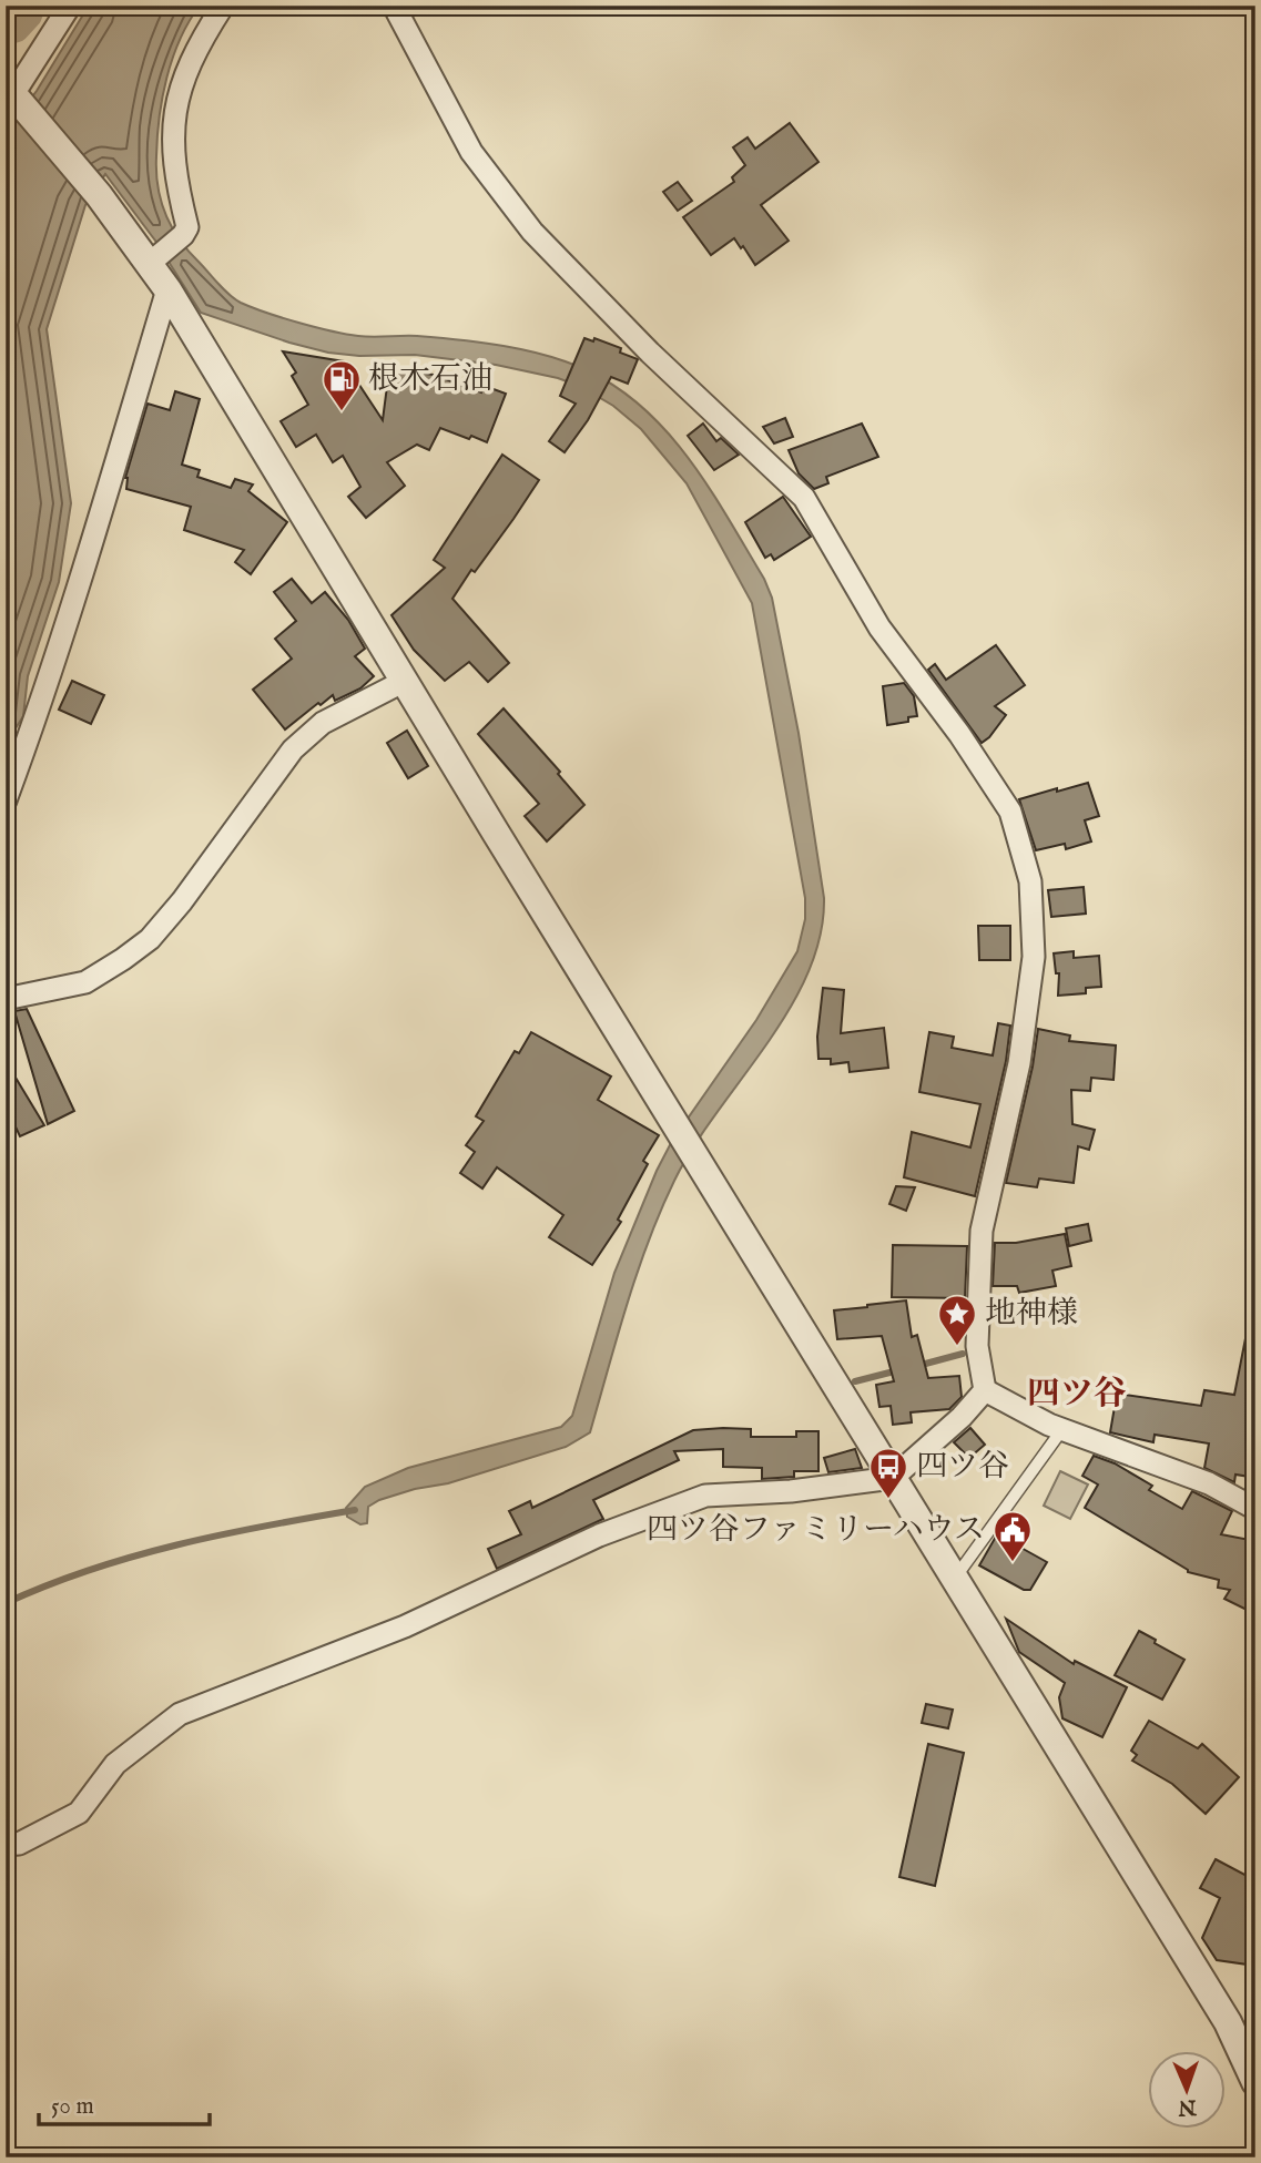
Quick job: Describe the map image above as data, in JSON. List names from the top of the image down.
{
  "districts": ["四ツ谷"],
  "places": {
    "fuel station": ["根木石油"],
    "place": ["地神様"],
    "bus stop": ["四ツ谷"],
    "public building": ["四ツ谷ファミリーハウス"]
  },
  "scale_bar": "50 m",
  "north": "bottom"
}
